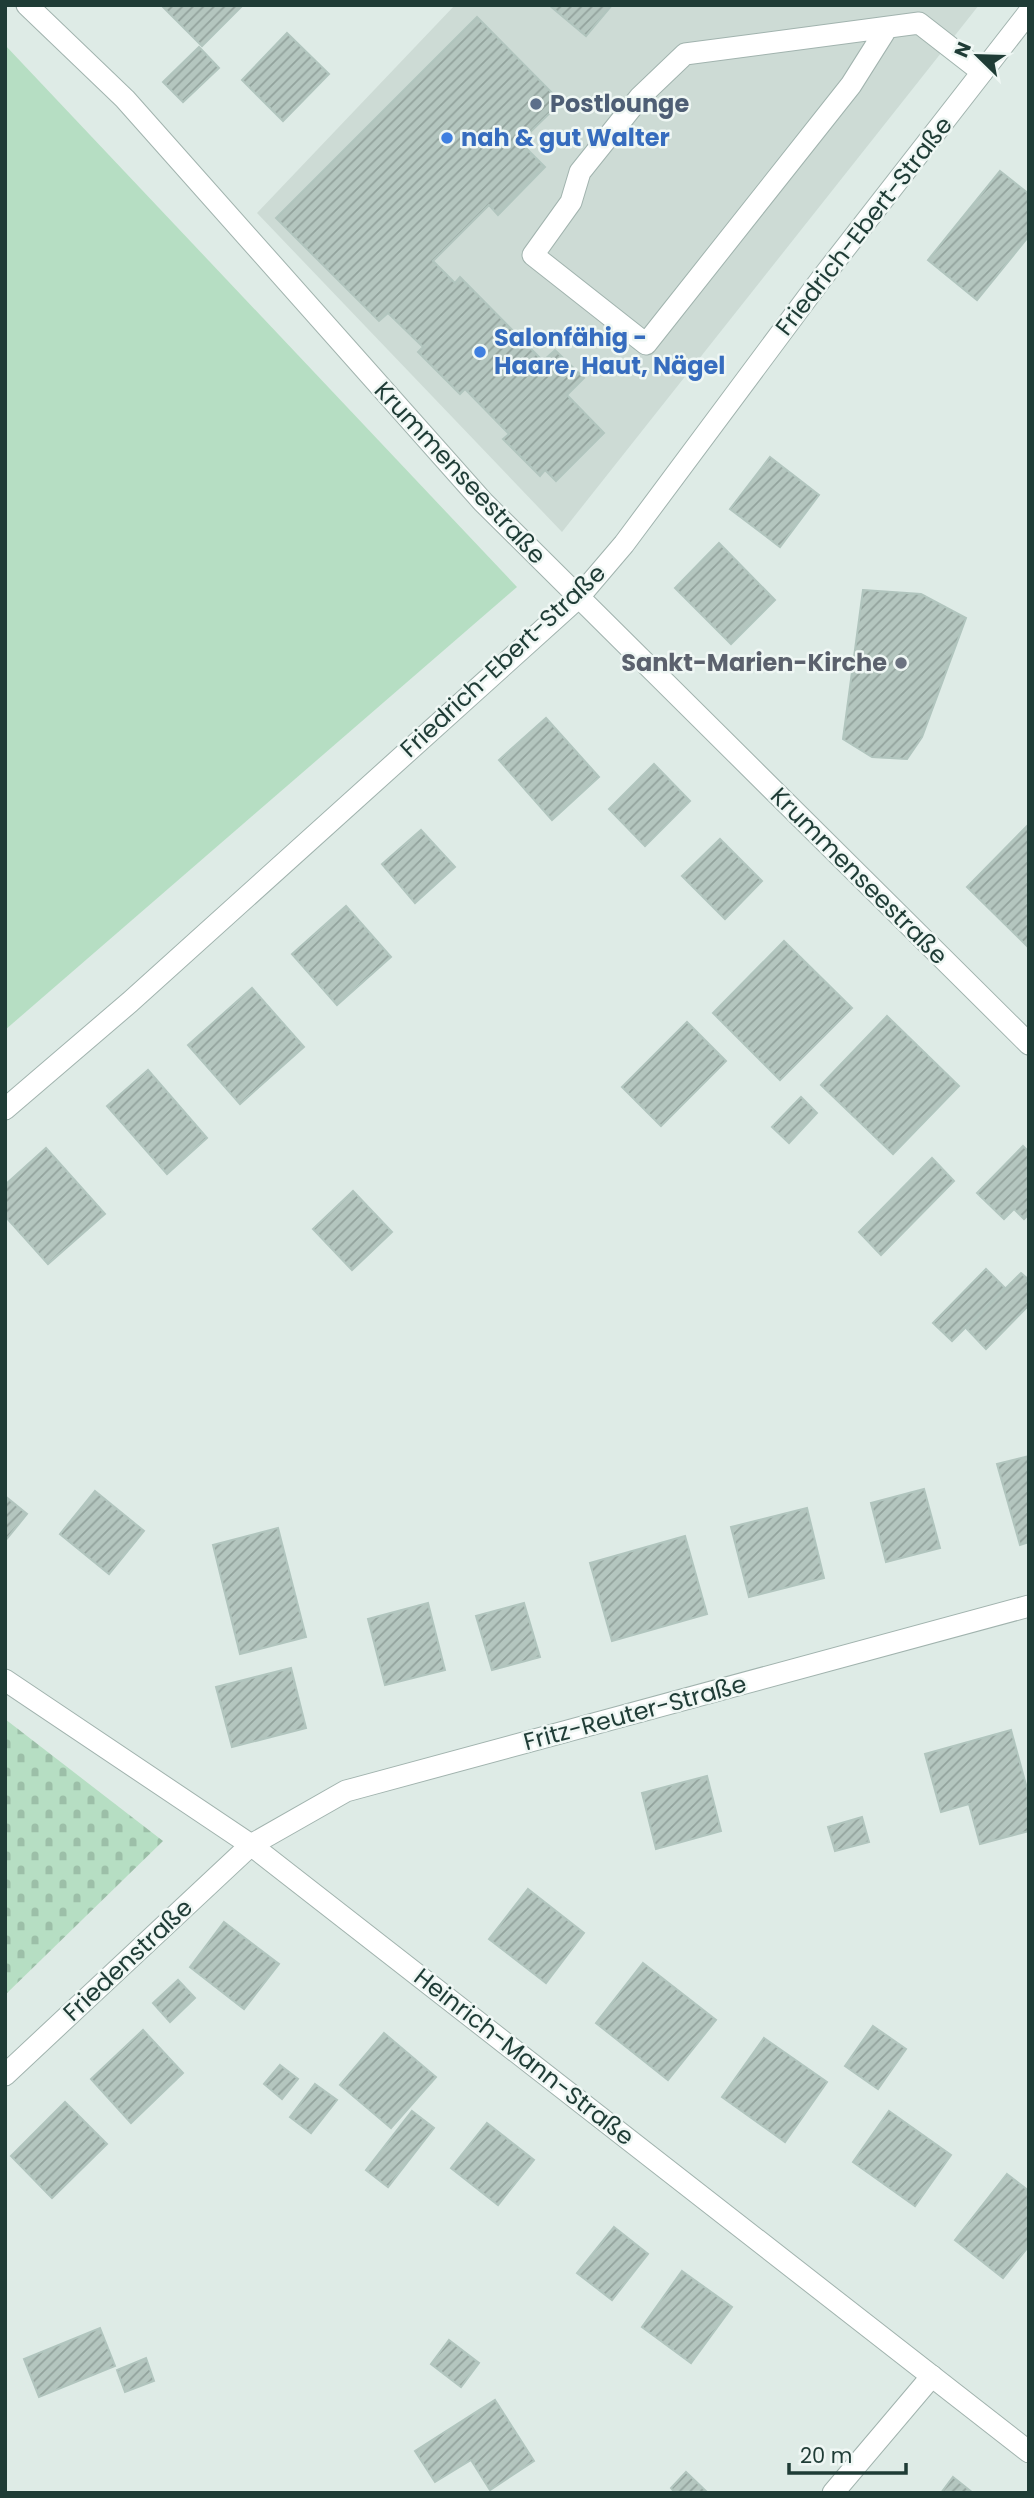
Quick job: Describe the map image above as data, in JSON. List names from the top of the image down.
{
  "streets": {
    "street": [
      "Friedrich-Ebert-Straße",
      "Krummenseestraße",
      "Fritz-Reuter-Straße",
      "Friedenstraße",
      "Heinrich-Mann-Straße"
    ]
  },
  "crossings": [
    ["Friedrich-Ebert-Straße", "Krummenseestraße"],
    ["Fritz-Reuter-Straße", "Friedenstraße"],
    ["Fritz-Reuter-Straße", "Heinrich-Mann-Straße"],
    ["Friedenstraße", "Heinrich-Mann-Straße"]
  ],
  "places": [
    "Postlounge",
    "nah & gut Walter",
    "Salonfähig - Haare, Haut, Nägel",
    "Sankt-Marien-Kirche"
  ],
  "scale_bar": "20 m",
  "north": "top left"
}
